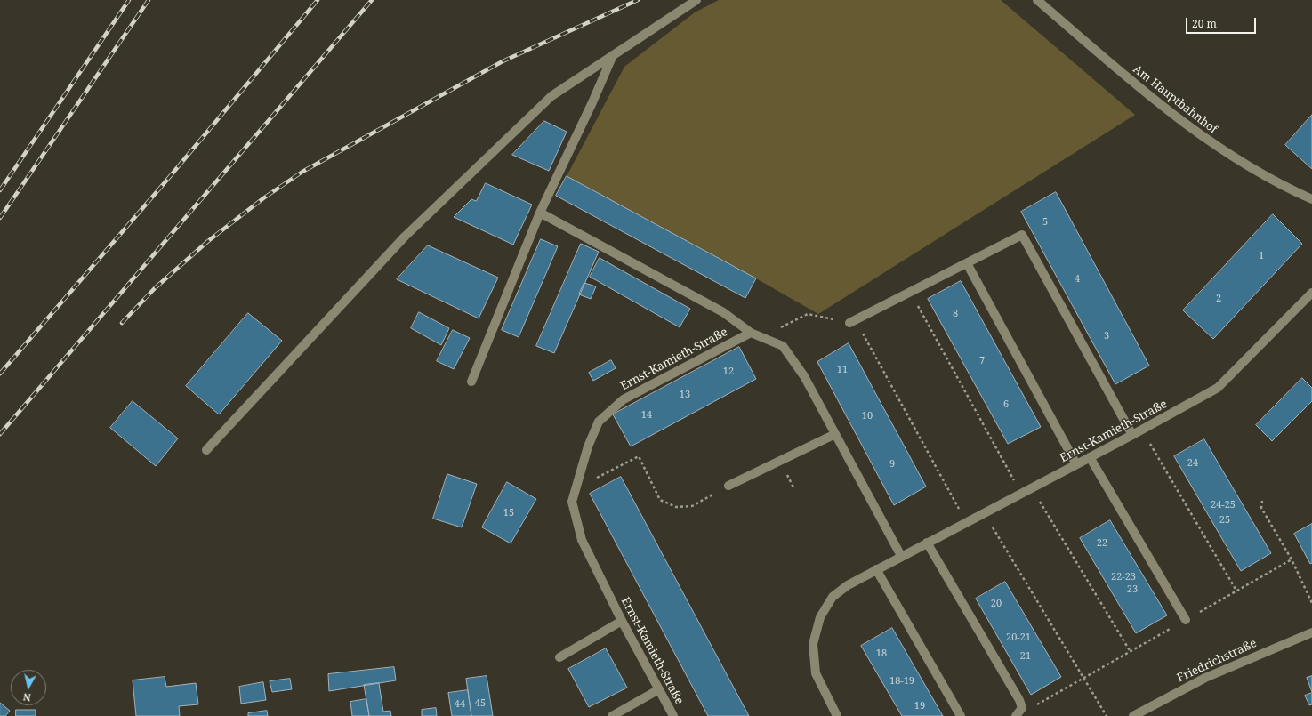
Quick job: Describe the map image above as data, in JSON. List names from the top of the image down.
{
  "streets": {
    "street": ["Am Hauptbahnhof", "Ernst-Kamieth-Straße", "Friedrichstraße"]
  },
  "house_numbers": [
    "5",
    "1",
    "4",
    "2",
    "8",
    "3",
    "7",
    "11",
    "12",
    "13",
    "6",
    "14",
    "10",
    "24",
    "9",
    "24-25",
    "15",
    "25",
    "22",
    "22-23",
    "23",
    "20",
    "20-21",
    "18",
    "21",
    "18-19",
    "45",
    "44",
    "19"
  ],
  "scale_bar": "20 m",
  "north": "bottom"
}
